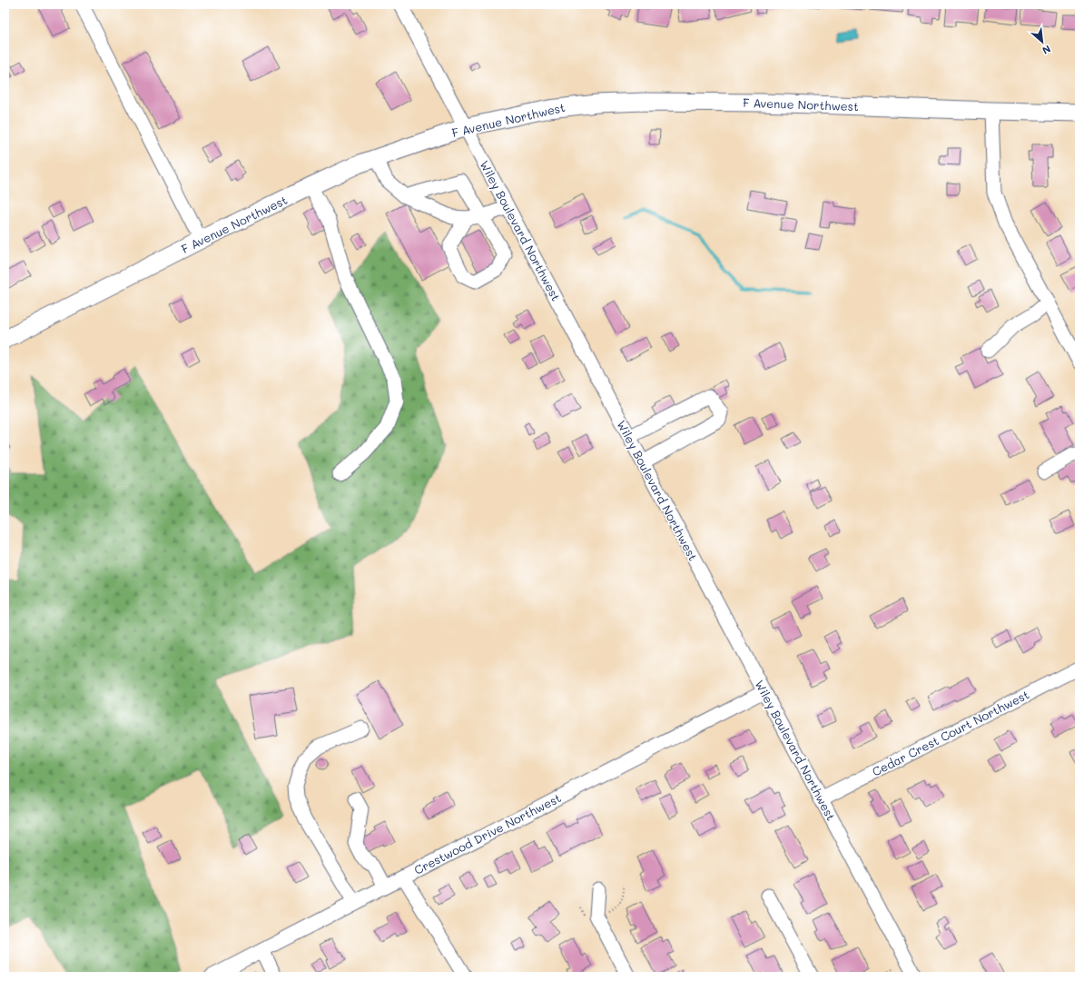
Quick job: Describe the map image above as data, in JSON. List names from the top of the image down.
{
  "streets": {
    "main road": ["F Avenue Northwest"],
    "street": ["Wiley Boulevard Northwest", "Cedar Crest Court Northwest", "Crestwood Drive Northwest"]
  },
  "crossings": [
    ["F Avenue Northwest", "Wiley Boulevard Northwest"],
    ["Wiley Boulevard Northwest", "Cedar Crest Court Northwest"],
    ["Wiley Boulevard Northwest", "Crestwood Drive Northwest"]
  ],
  "north": "bottom right"
}
